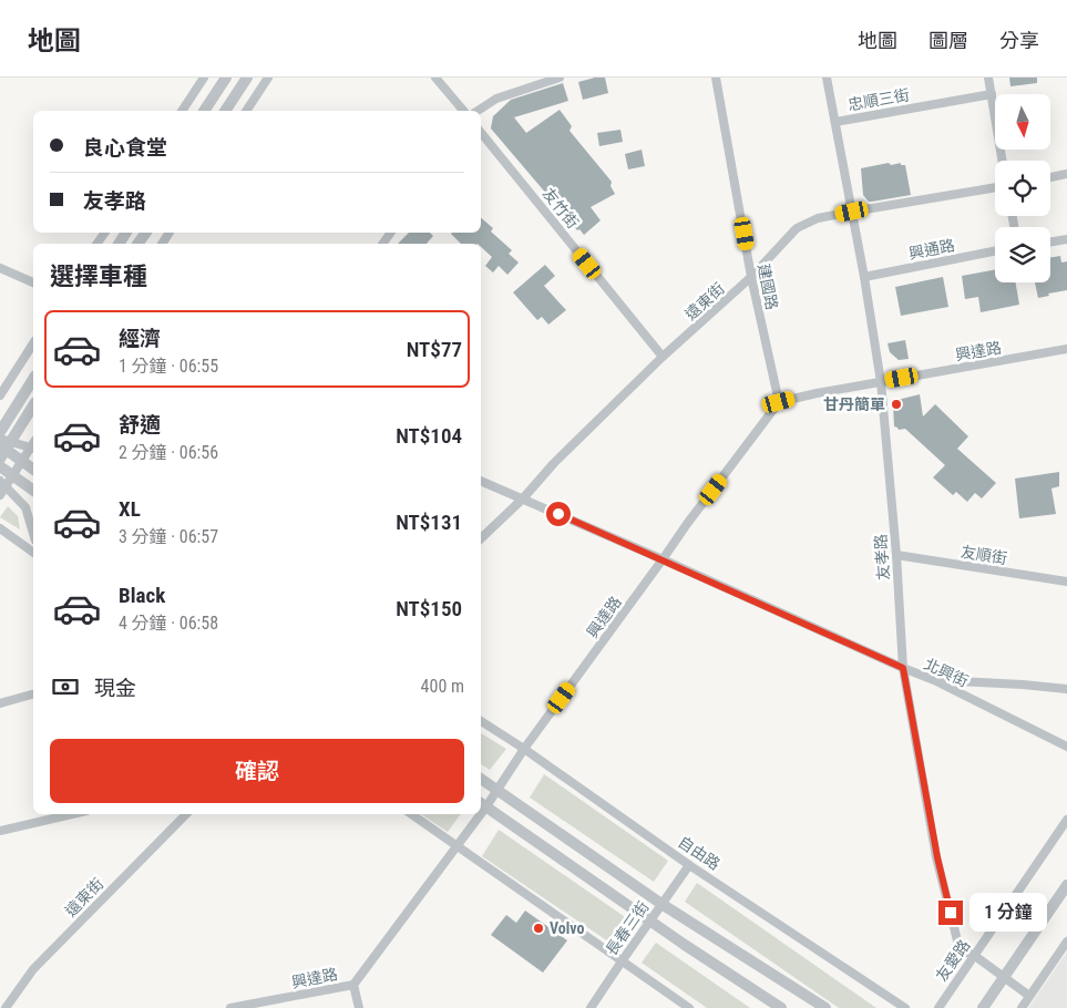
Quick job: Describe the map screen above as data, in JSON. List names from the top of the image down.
{
  "streets": {
    "street": [
      "忠順三街",
      "友竹街",
      "興通路",
      "建國路",
      "遠東街",
      "興達路",
      "友順街",
      "友孝路",
      "北興街",
      "自由路",
      "長春三街",
      "友愛路"
    ]
  },
  "crossings": [
    ["忠順三街", "友孝路"],
    ["友竹街", "遠東街"],
    ["興通路", "友孝路"],
    ["建國路", "遠東街"],
    ["建國路", "興達路"],
    ["遠東街", "友孝路"],
    ["遠東街", "北興街"],
    ["興達路", "友孝路"],
    ["興達路", "北興街"],
    ["興達路", "自由路"],
    ["友順街", "友孝路"],
    ["友孝路", "北興街"],
    ["友孝路", "友愛路"],
    ["自由路", "長春三街"]
  ],
  "places": ["甘丹簡單", "Volvo"],
  "north": "bottom",
  "page": {
    "header": "地圖",
    "nav": ["地圖", "圖層", "分享"],
    "banner": ["良心食堂", "友孝路"],
    "heading": "選擇車種",
    "list": [
      {
        "name": "經濟",
        "note": "1 分鐘 · 06:55",
        "value": "NT$77"
      },
      {
        "name": "舒適",
        "note": "2 分鐘 · 06:56",
        "value": "NT$104"
      },
      {
        "name": "XL",
        "note": "3 分鐘 · 06:57",
        "value": "NT$131"
      },
      {
        "name": "Black",
        "note": "4 分鐘 · 06:58",
        "value": "NT$150"
      }
    ],
    "pay": ["現金", "400 m"],
    "buttons": "確認",
    "bubble": "1 分鐘"
  }
}
